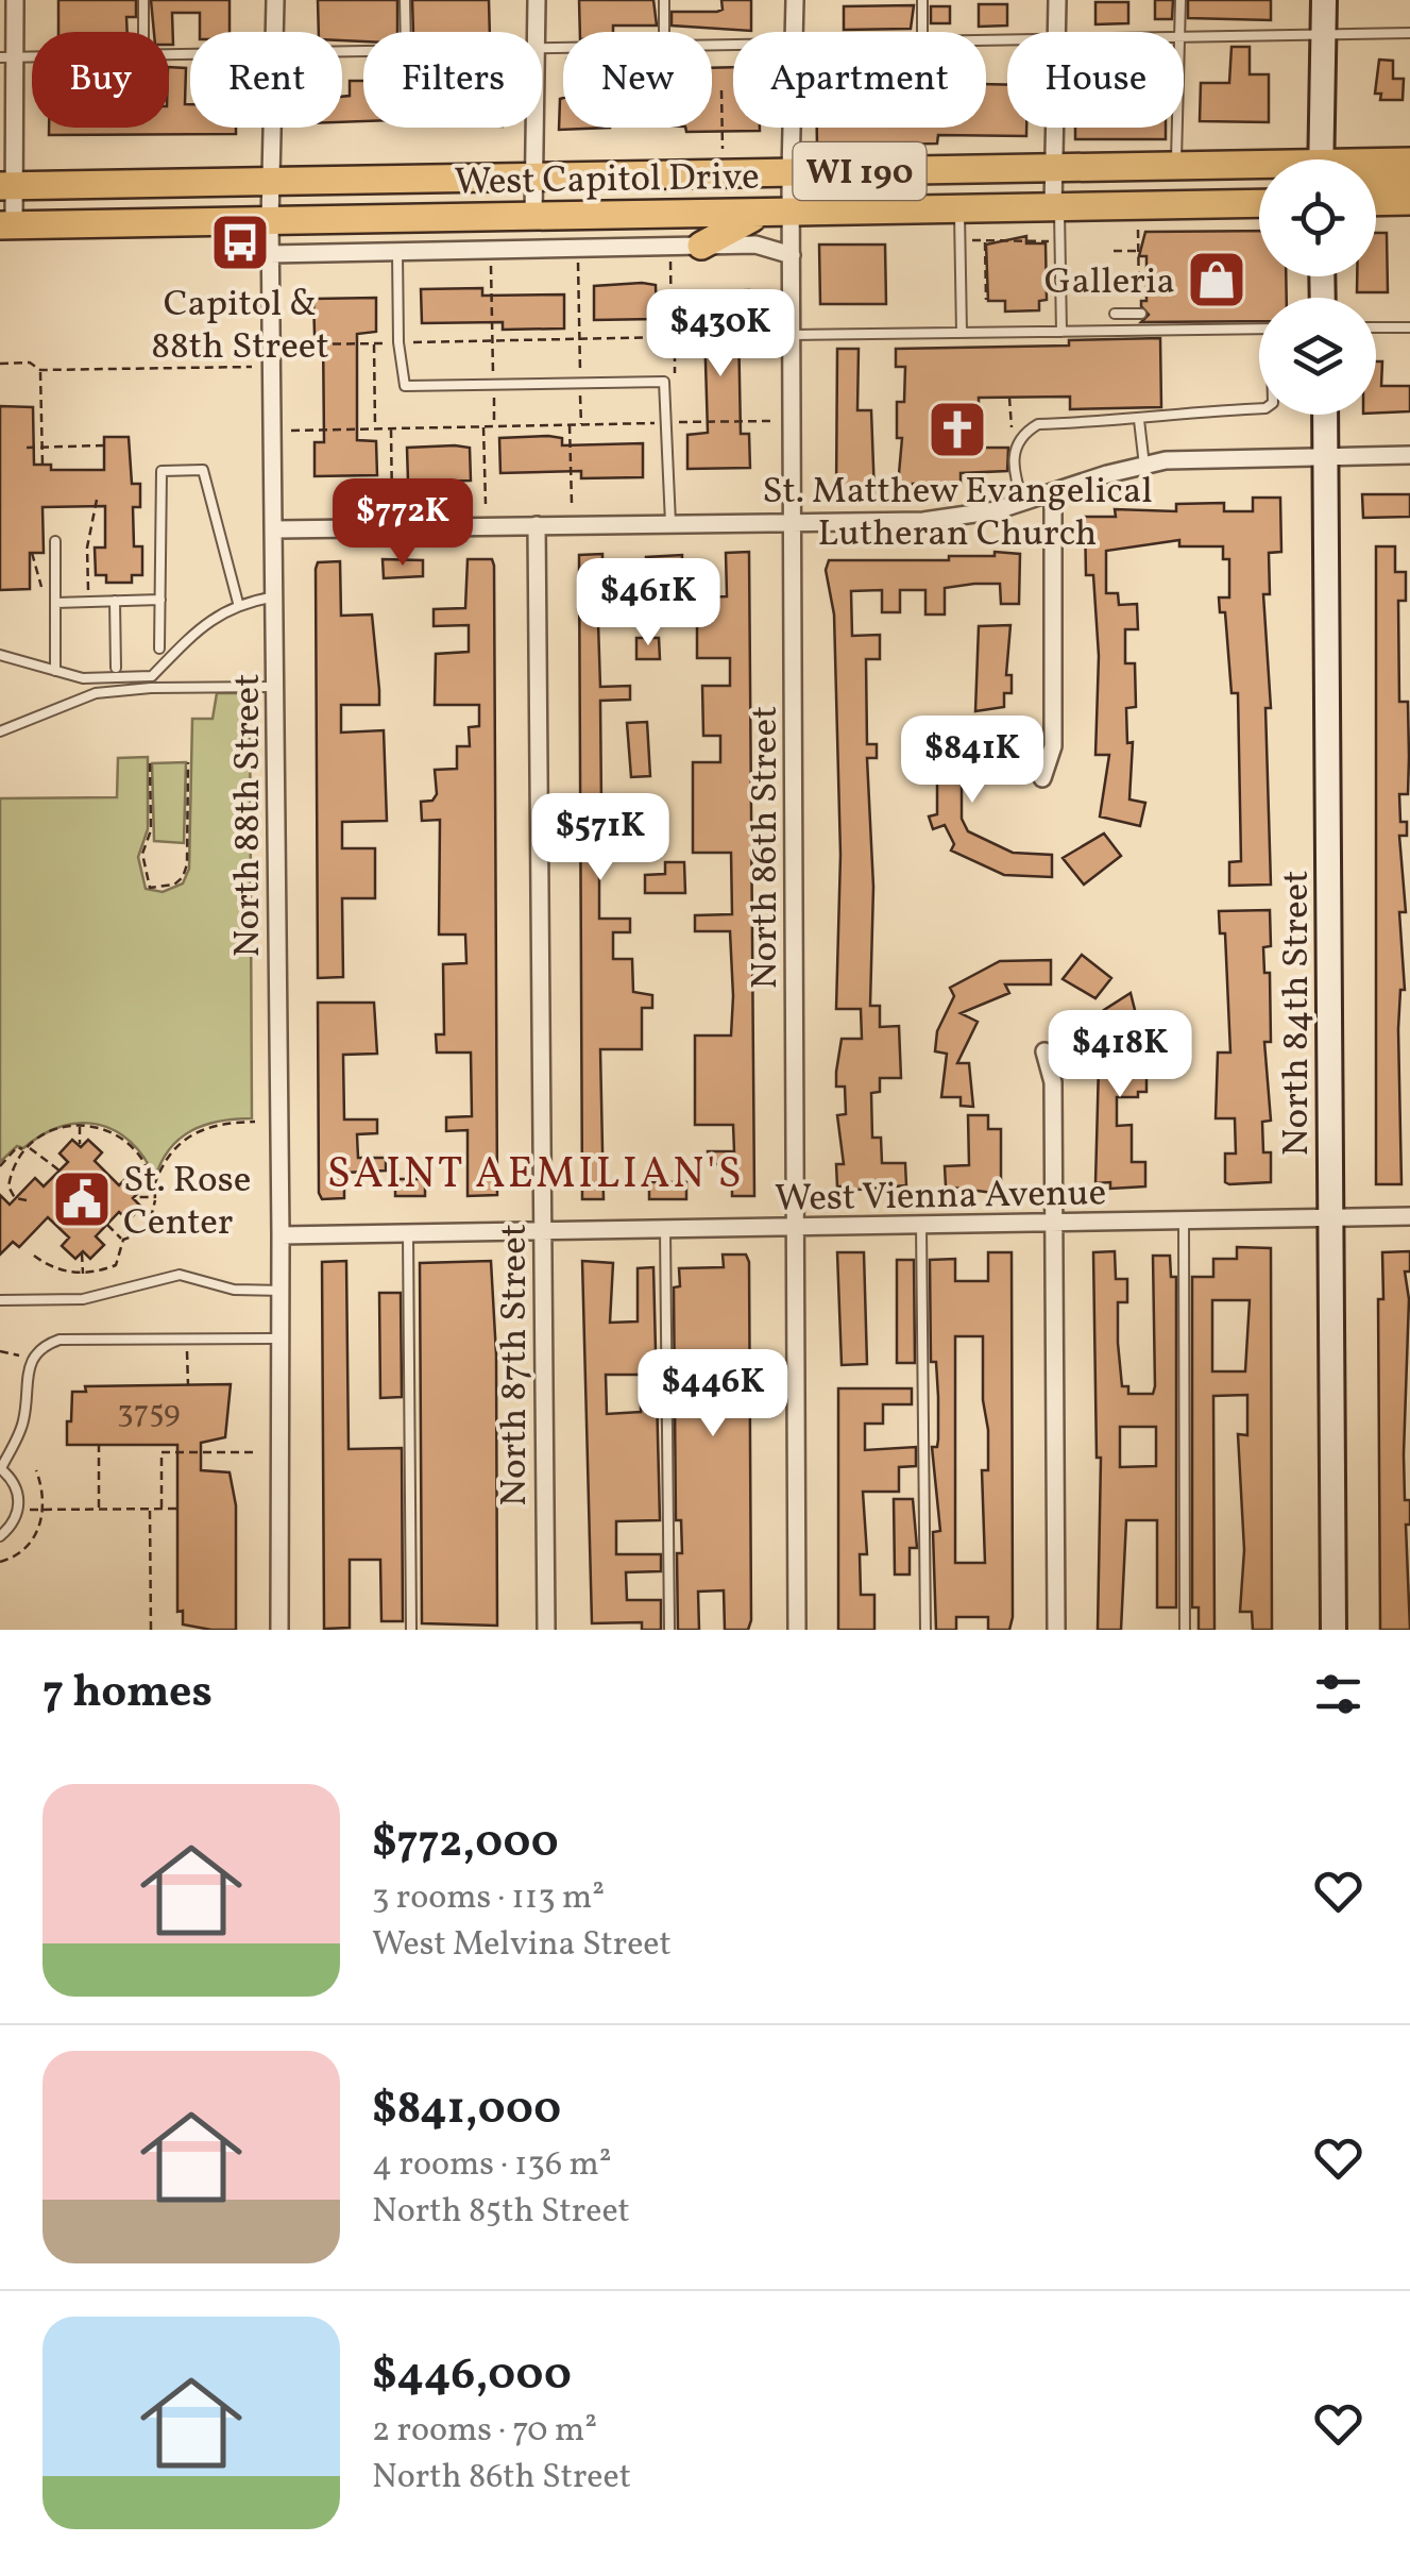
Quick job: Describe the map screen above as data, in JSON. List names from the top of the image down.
{
  "streets": {
    "main road": ["WI 190", "West Capitol Drive"],
    "street": [
      "North 88th Street",
      "North 86th Street",
      "North 84th Street",
      "West Vienna Avenue",
      "North 87th Street"
    ]
  },
  "crossings": [
    ["West Capitol Drive", "North 88th Street"],
    ["West Capitol Drive", "North 86th Street"],
    ["North 88th Street", "West Vienna Avenue"],
    ["North 86th Street", "West Vienna Avenue"],
    ["North 84th Street", "West Vienna Avenue"],
    ["West Vienna Avenue", "North 87th Street"]
  ],
  "districts": ["SAINT AEMILIAN'S"],
  "places": {
    "bus stop": ["Capitol & 88th Street"],
    "shop": ["Galleria"],
    "church": ["St. Matthew Evangelical Lutheran Church"],
    "public building": ["St. Rose Center"]
  },
  "house_numbers": ["3759"],
  "page": {
    "chip": [
      "Buy",
      "Rent",
      "Filters",
      "New",
      "Apartment",
      "House"
    ],
    "price": [
      "$430K",
      "$772K",
      "$461K",
      "$841K",
      "$571K",
      "$418K",
      "$446K"
    ],
    "heading": "7 homes",
    "list": [
      {
        "name": "$772,000",
        "note": "3 rooms · 113 m² · West Melvina Street"
      },
      {
        "name": "$841,000",
        "note": "4 rooms · 136 m² · North 85th Street"
      },
      {
        "name": "$446,000",
        "note": "2 rooms · 70 m² · North 86th Street"
      }
    ]
  }
}
